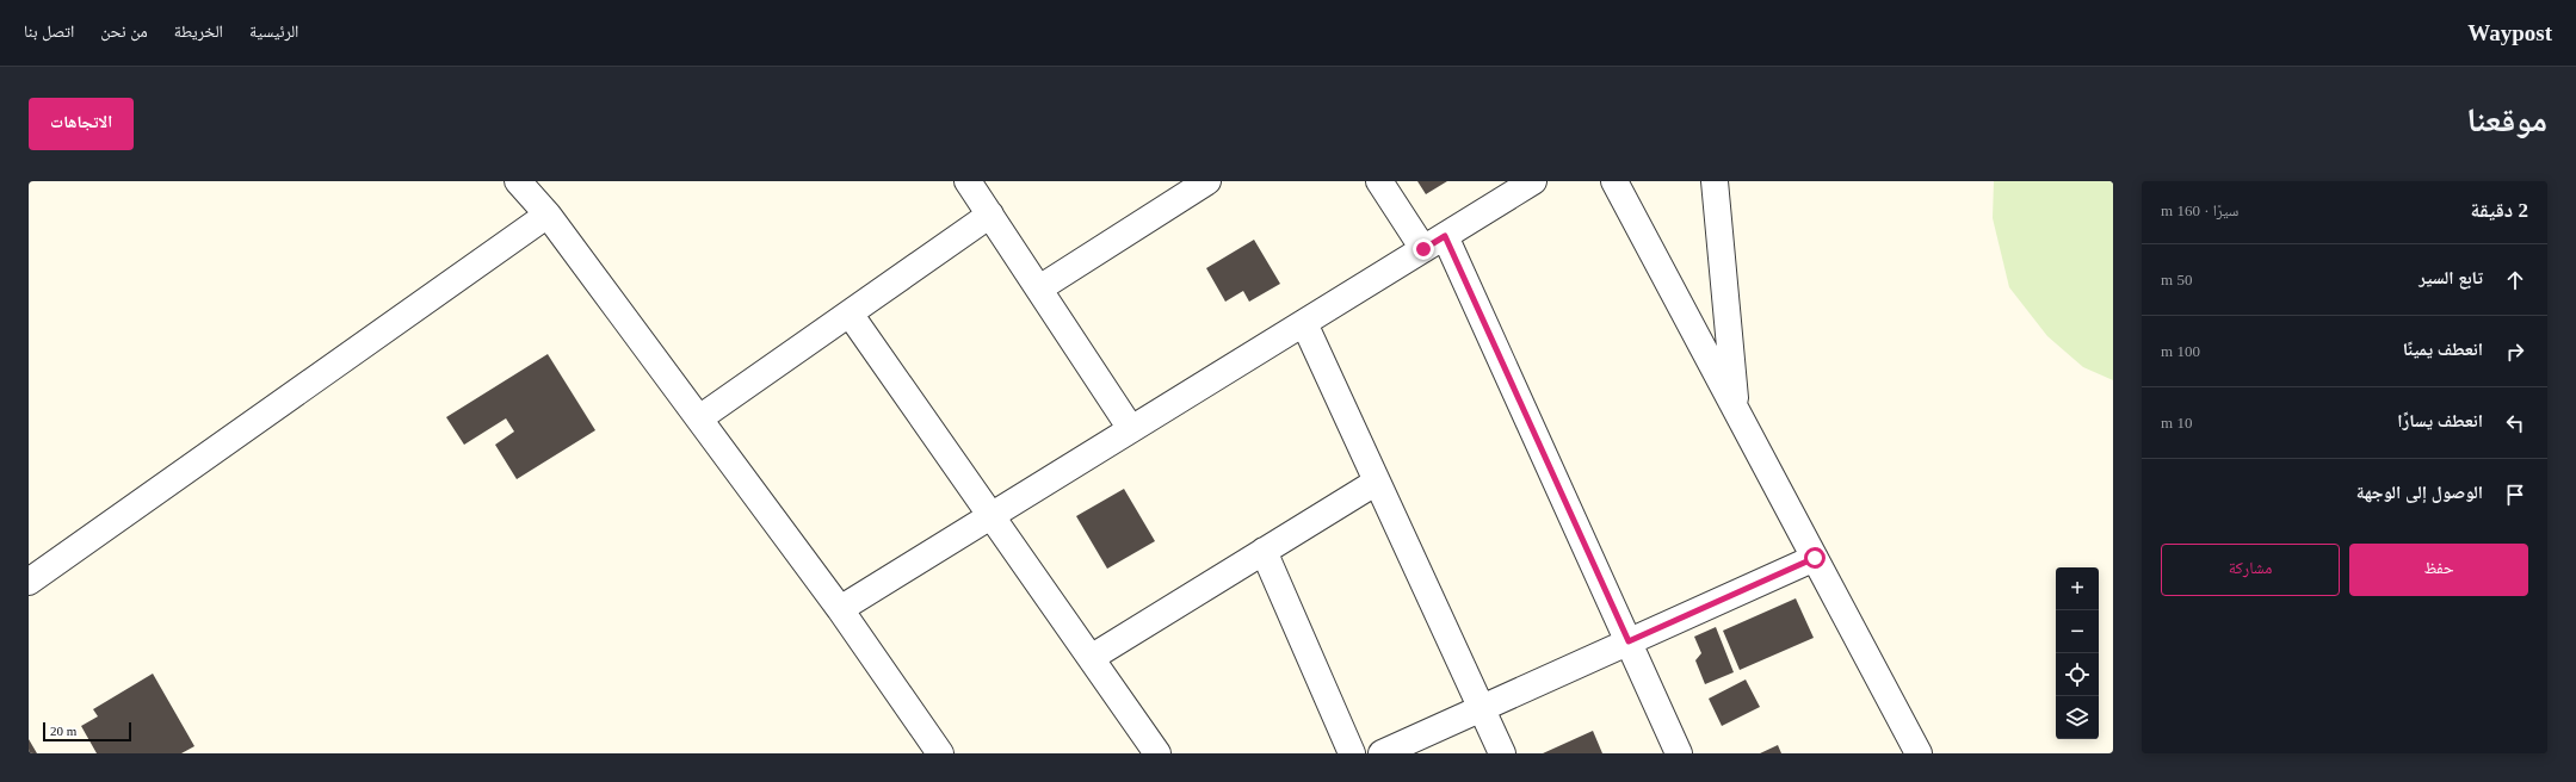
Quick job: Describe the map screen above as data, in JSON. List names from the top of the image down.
{
  "scale_bar": "20 m",
  "page": {
    "header": "Waypost",
    "nav": [
      "الرئيسية",
      "الخريطة",
      "من نحن",
      "اتصل بنا"
    ],
    "title": "موقعنا",
    "buttons": [
      "الاتجاهات",
      ["حفظ", "مشاركة"]
    ],
    "heading": ["2 دقيقة", "سيرًا · 160 m"],
    "list": [
      ["تابع السير", "50 m"],
      ["انعطف يمينًا", "100 m"],
      ["انعطف يسارًا", "10 m"],
      "الوصول إلى الوجهة"
    ],
    "map_buttons": ["+", "−"],
    "scale": "20 m"
  }
}
